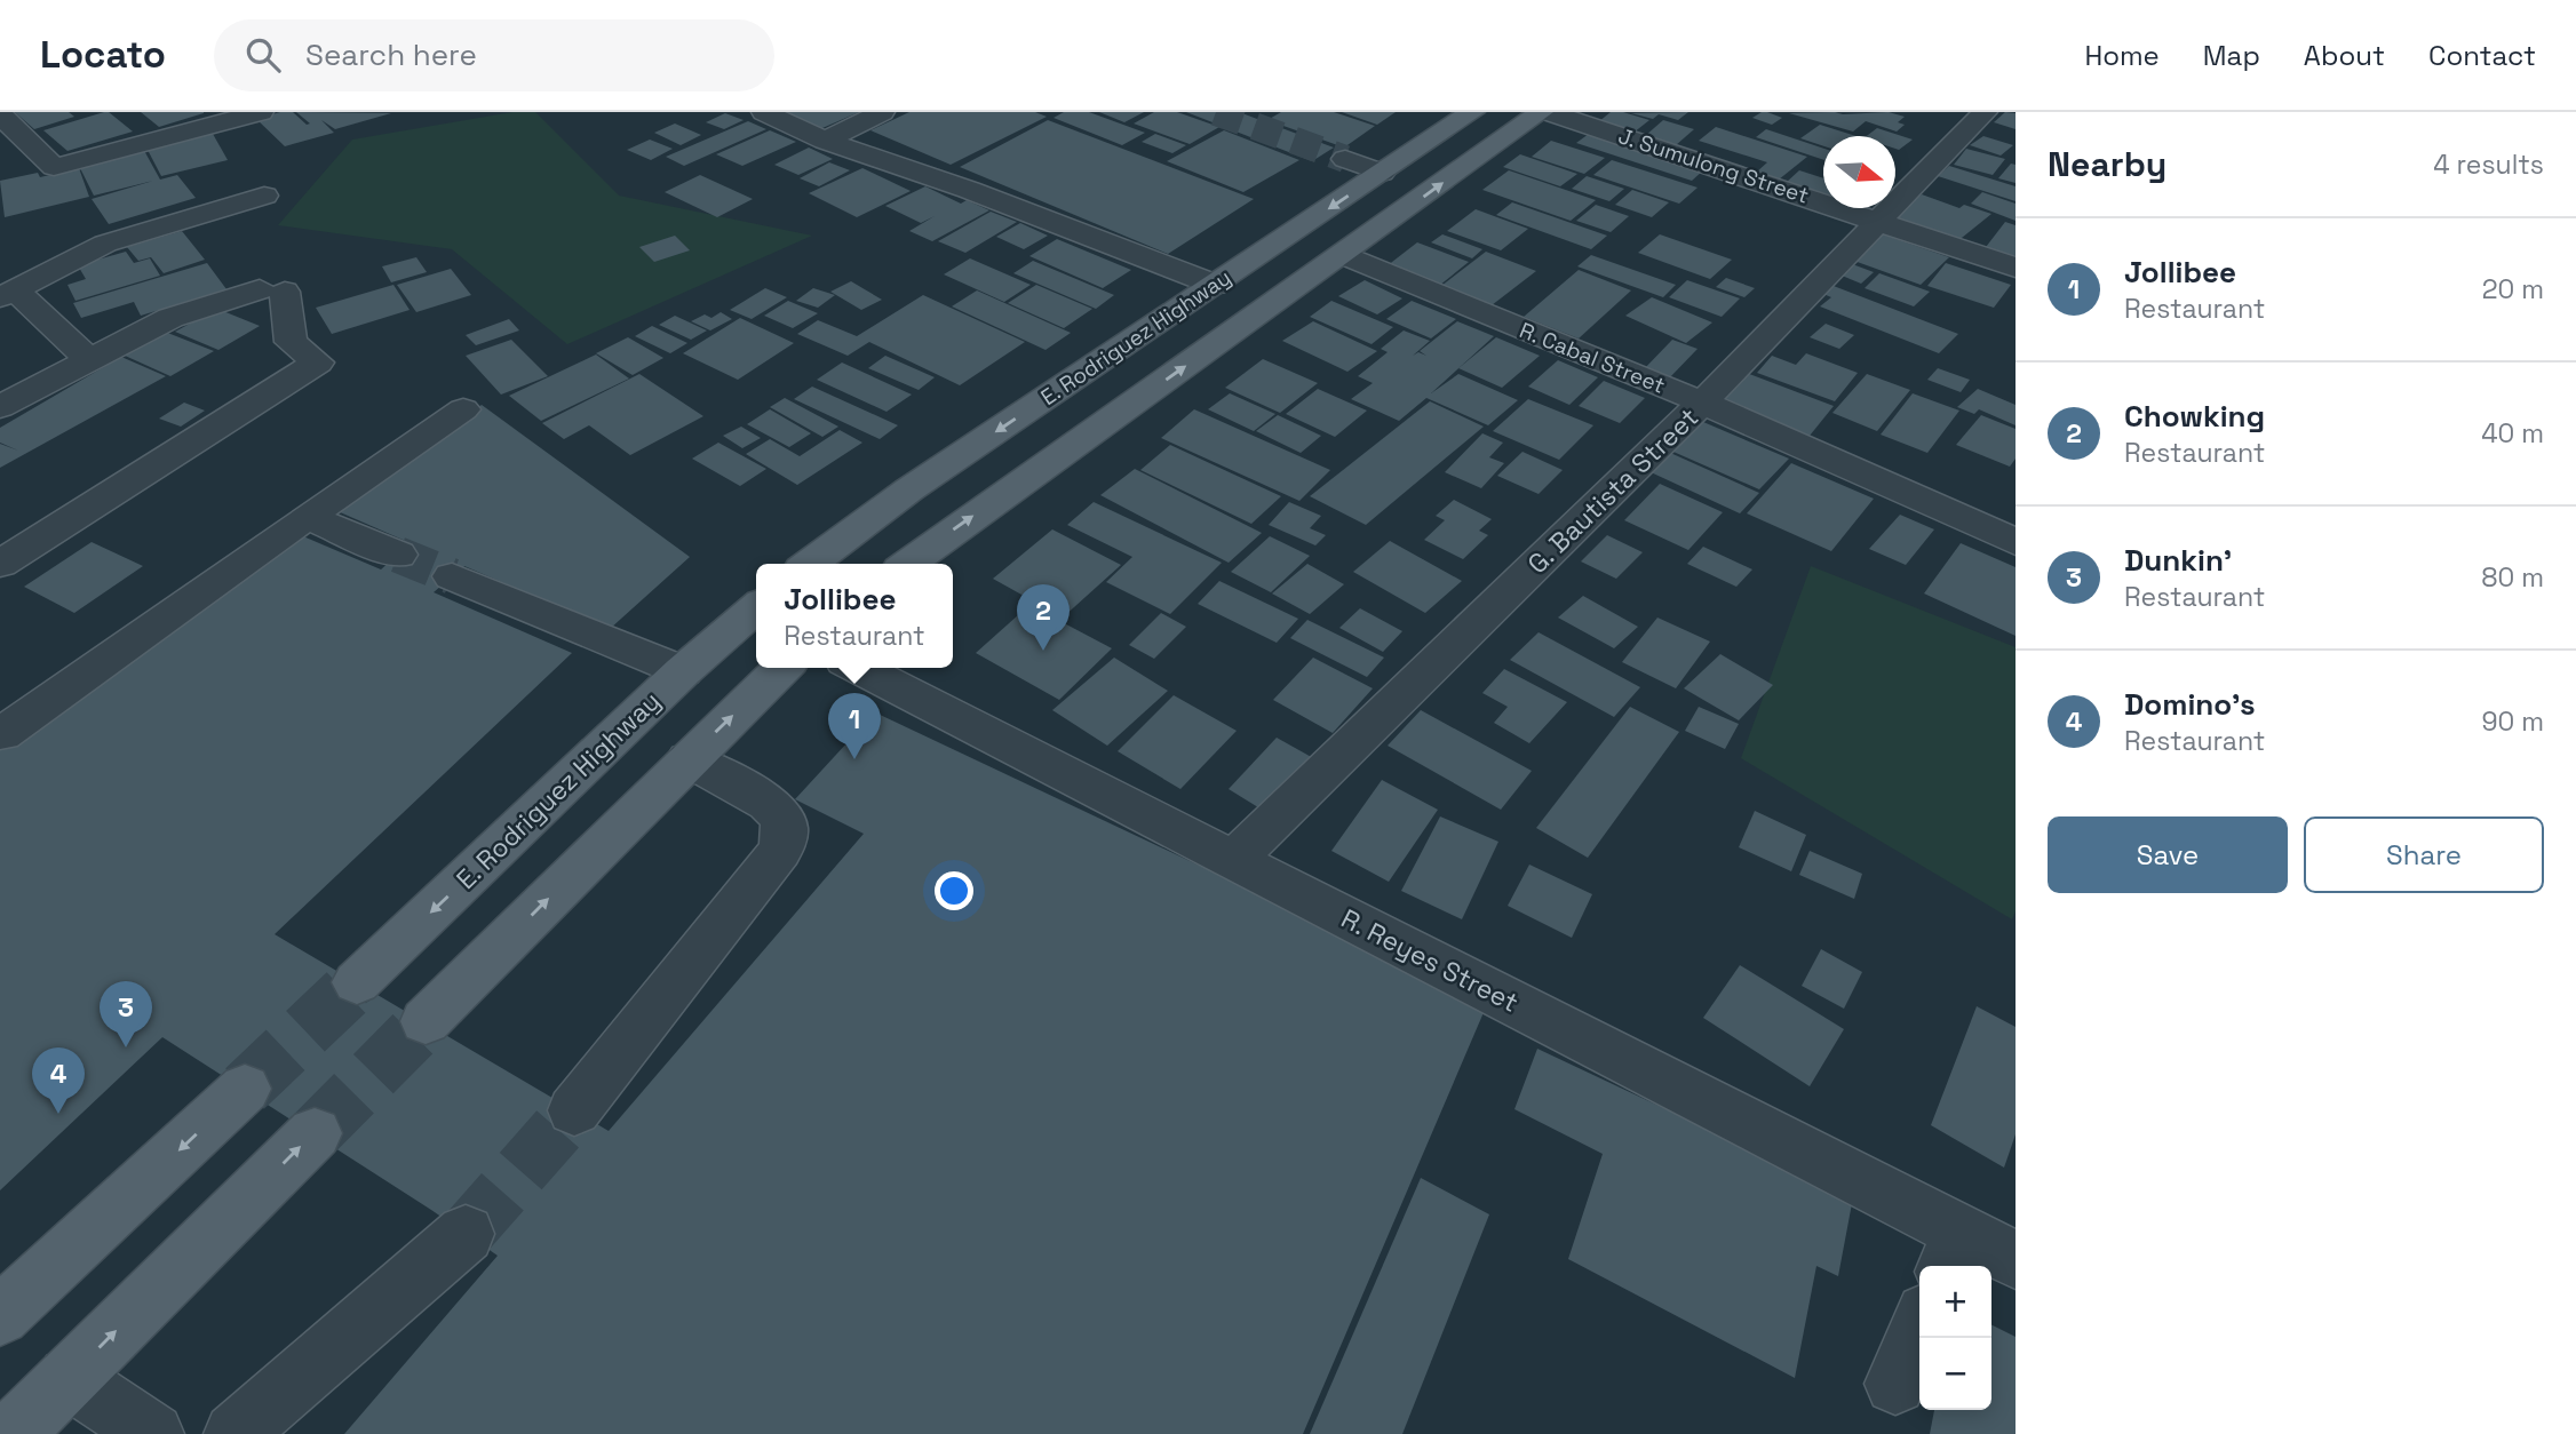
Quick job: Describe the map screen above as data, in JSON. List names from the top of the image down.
{
  "streets": {
    "main road": ["E. Rodriguez Highway"],
    "street": [
      "J. Sumulong Street",
      "R. Cabal Street",
      "G. Bautista Street",
      "R. Reyes Street"
    ]
  },
  "crossings": [
    ["J. Sumulong Street", "G. Bautista Street"],
    ["E. Rodriguez Highway", "R. Cabal Street"],
    ["R. Cabal Street", "G. Bautista Street"],
    ["G. Bautista Street", "R. Reyes Street"]
  ],
  "north": "right",
  "page": {
    "header": "Locato",
    "search": "Search here",
    "nav": [
      "Home",
      "Map",
      "About",
      "Contact"
    ],
    "heading": ["Nearby", "4 results"],
    "list": [
      {
        "mark": "1",
        "name": "Jollibee",
        "note": "Restaurant",
        "value": "20 m"
      },
      {
        "mark": "2",
        "name": "Chowking",
        "note": "Restaurant",
        "value": "40 m"
      },
      {
        "mark": "3",
        "name": "Dunkin'",
        "note": "Restaurant",
        "value": "80 m"
      },
      {
        "mark": "4",
        "name": "Domino's",
        "note": "Restaurant",
        "value": "90 m"
      }
    ],
    "popup": ["Jollibee", "Restaurant"],
    "pins": [
      "2",
      "1",
      "3",
      "4"
    ],
    "buttons": ["Save", "Share"],
    "map_buttons": ["+", "−"]
  }
}
